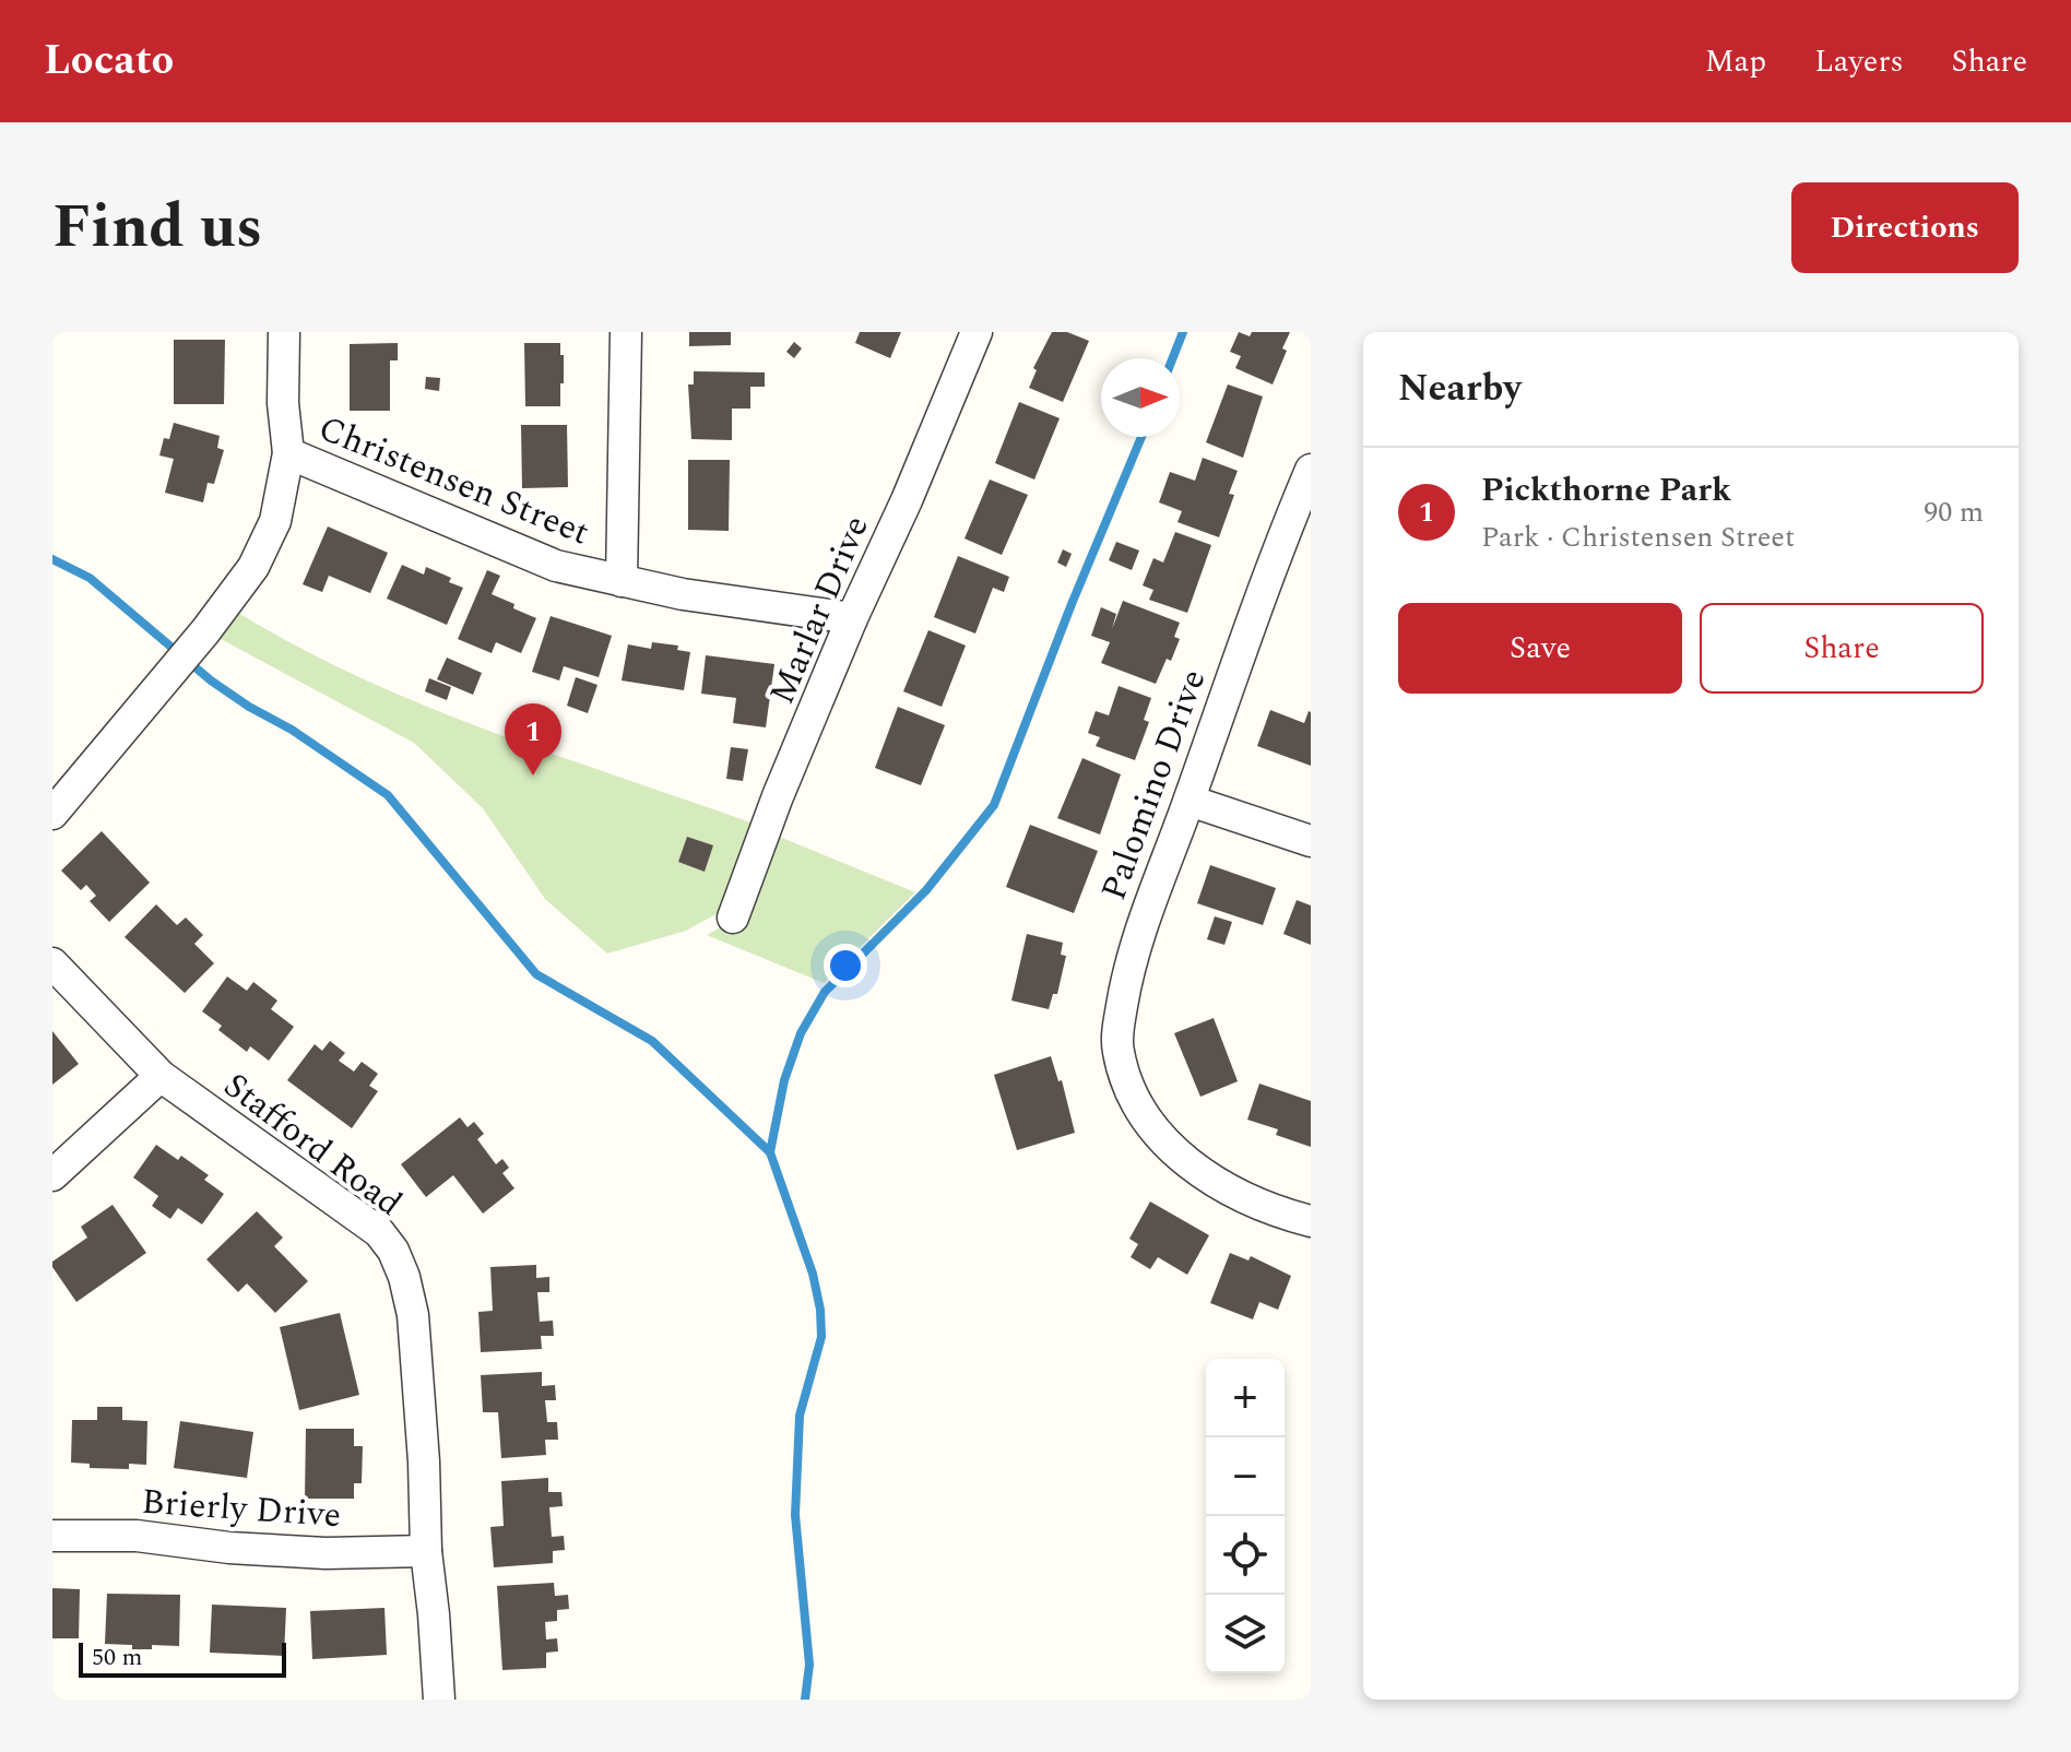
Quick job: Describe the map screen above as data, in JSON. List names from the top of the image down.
{
  "streets": {
    "street": [
      "Christensen Street",
      "Marlar Drive",
      "Palomino Drive",
      "Stafford Road",
      "Brierly Drive"
    ]
  },
  "crossings": [
    ["Christensen Street", "Marlar Drive"],
    ["Stafford Road", "Brierly Drive"]
  ],
  "scale_bar": "50 m",
  "north": "right",
  "page": {
    "header": "Locato",
    "nav": ["Map", "Layers", "Share"],
    "title": "Find us",
    "buttons": [
      "Directions",
      ["Save", "Share"]
    ],
    "heading": "Nearby",
    "list": [
      {
        "mark": "1",
        "name": "Pickthorne Park",
        "note": "Park · Christensen Street",
        "value": "90 m"
      }
    ],
    "pins": "1",
    "map_buttons": ["+", "−"],
    "scale": "50 m"
  }
}
